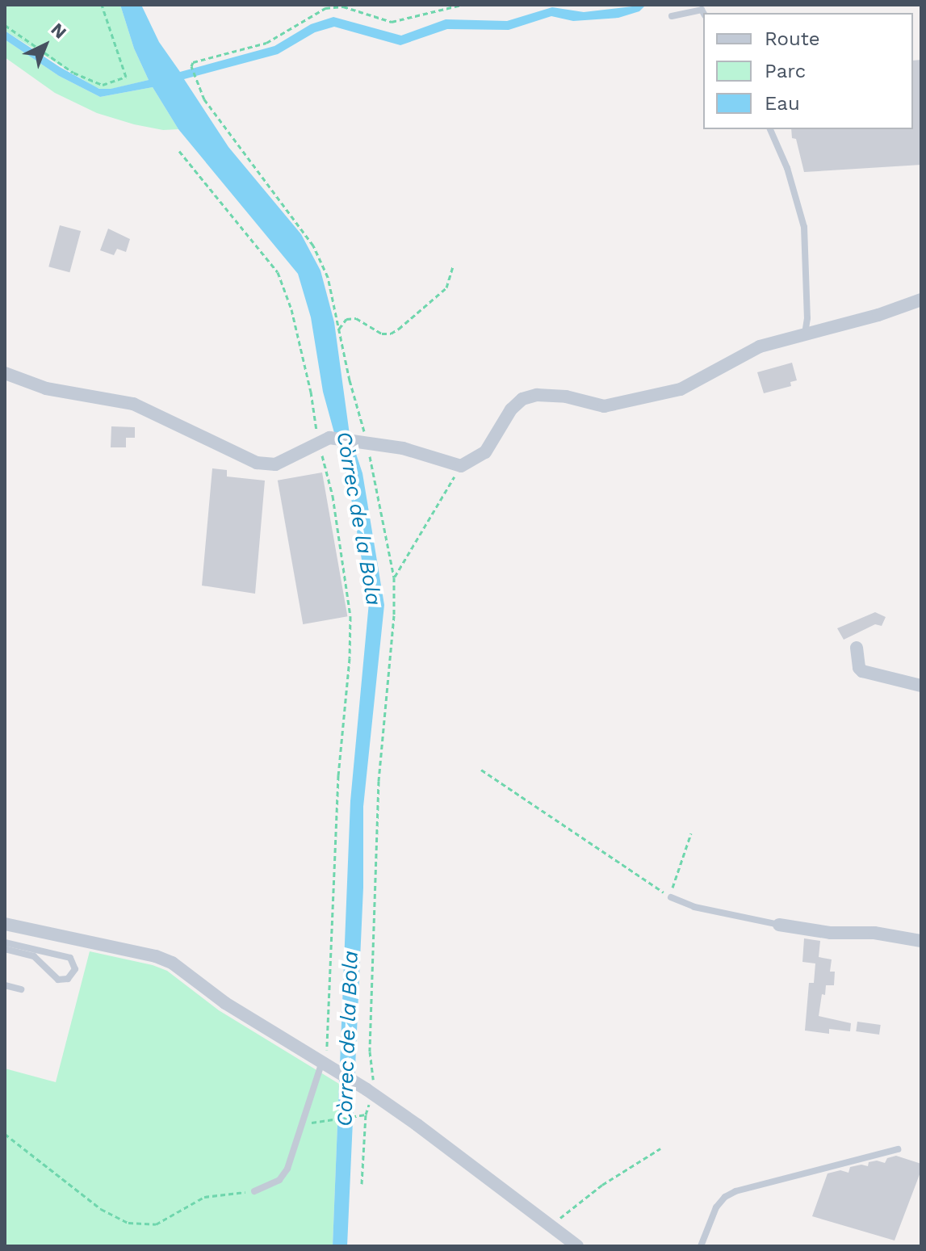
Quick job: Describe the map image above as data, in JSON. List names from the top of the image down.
{
  "water": ["Còrrec de la Bola"],
  "legend": ["Route", "Parc", "Eau"],
  "north": "top right"
}
